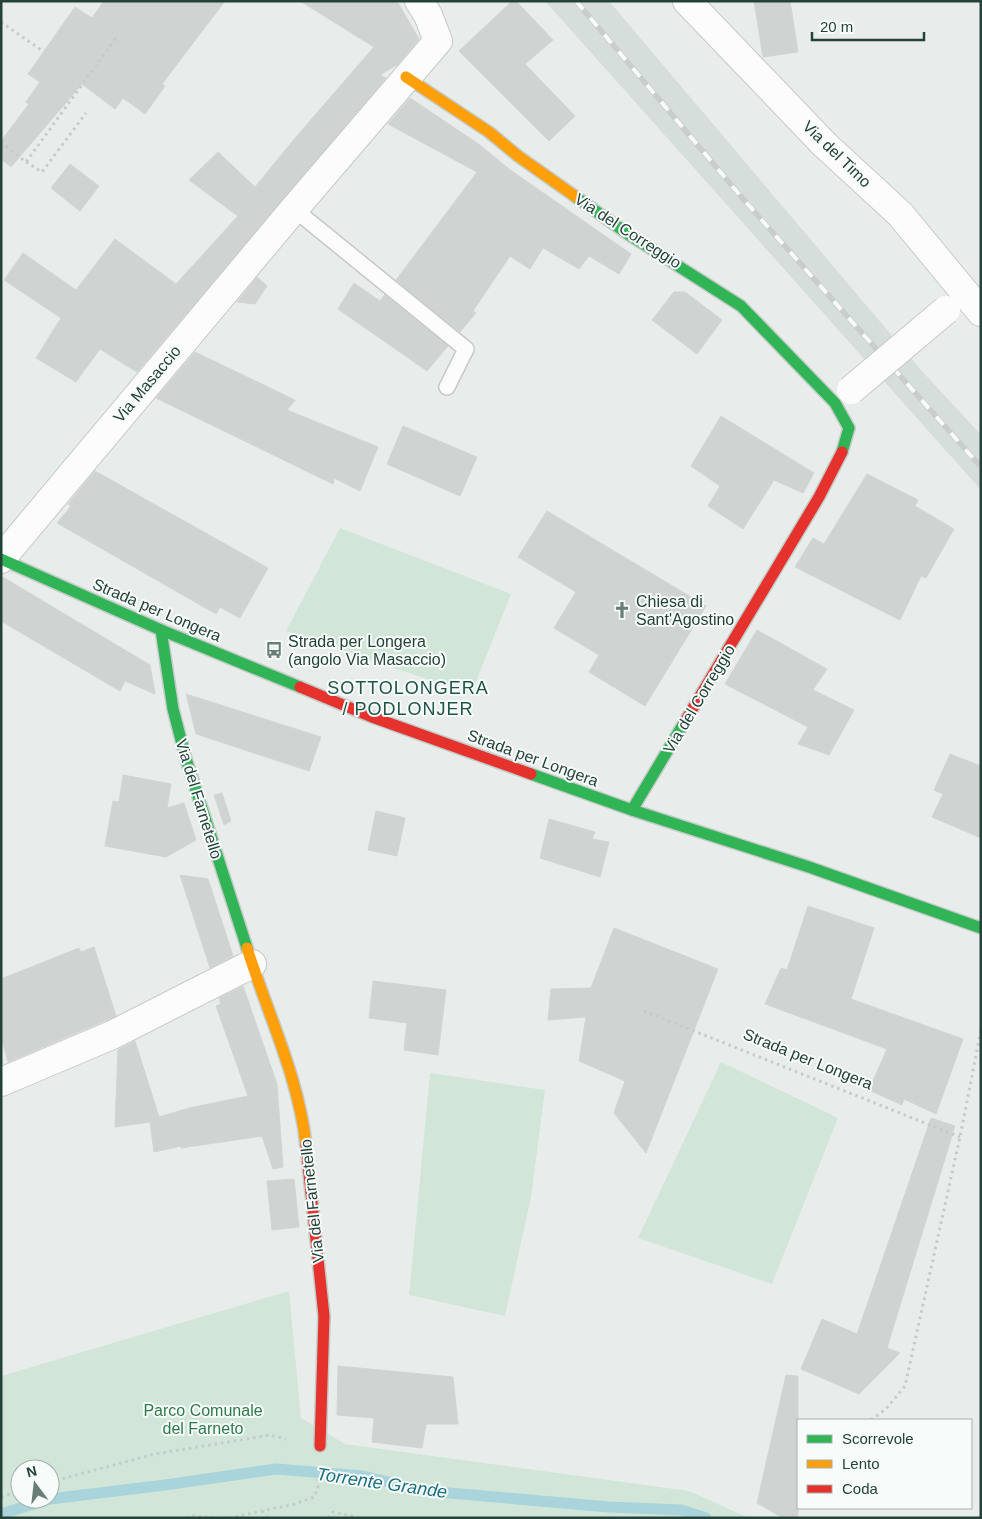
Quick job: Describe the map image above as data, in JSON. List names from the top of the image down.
{
  "streets": {
    "street": [
      "Via del Timo",
      "Via del Correggio",
      "Via Masaccio",
      "Strada per Longera",
      "Via del Farnetello"
    ]
  },
  "crossings": [
    ["Via del Correggio", "Via Masaccio"],
    ["Via del Correggio", "Strada per Longera"],
    ["Via Masaccio", "Strada per Longera"],
    ["Strada per Longera", "Via del Farnetello"]
  ],
  "districts": ["SOTTOLONGERA / PODLONJER"],
  "water": ["Torrente Grande"],
  "parks": ["Parco Comunale del Farneto"],
  "places": {
    "church": ["Chiesa di Sant'Agostino"],
    "bus stop": ["Strada per Longera (angolo Via Masaccio)"]
  },
  "legend": ["Scorrevole", "Lento", "Coda"],
  "scale_bar": "20 m",
  "north": "top"
}
